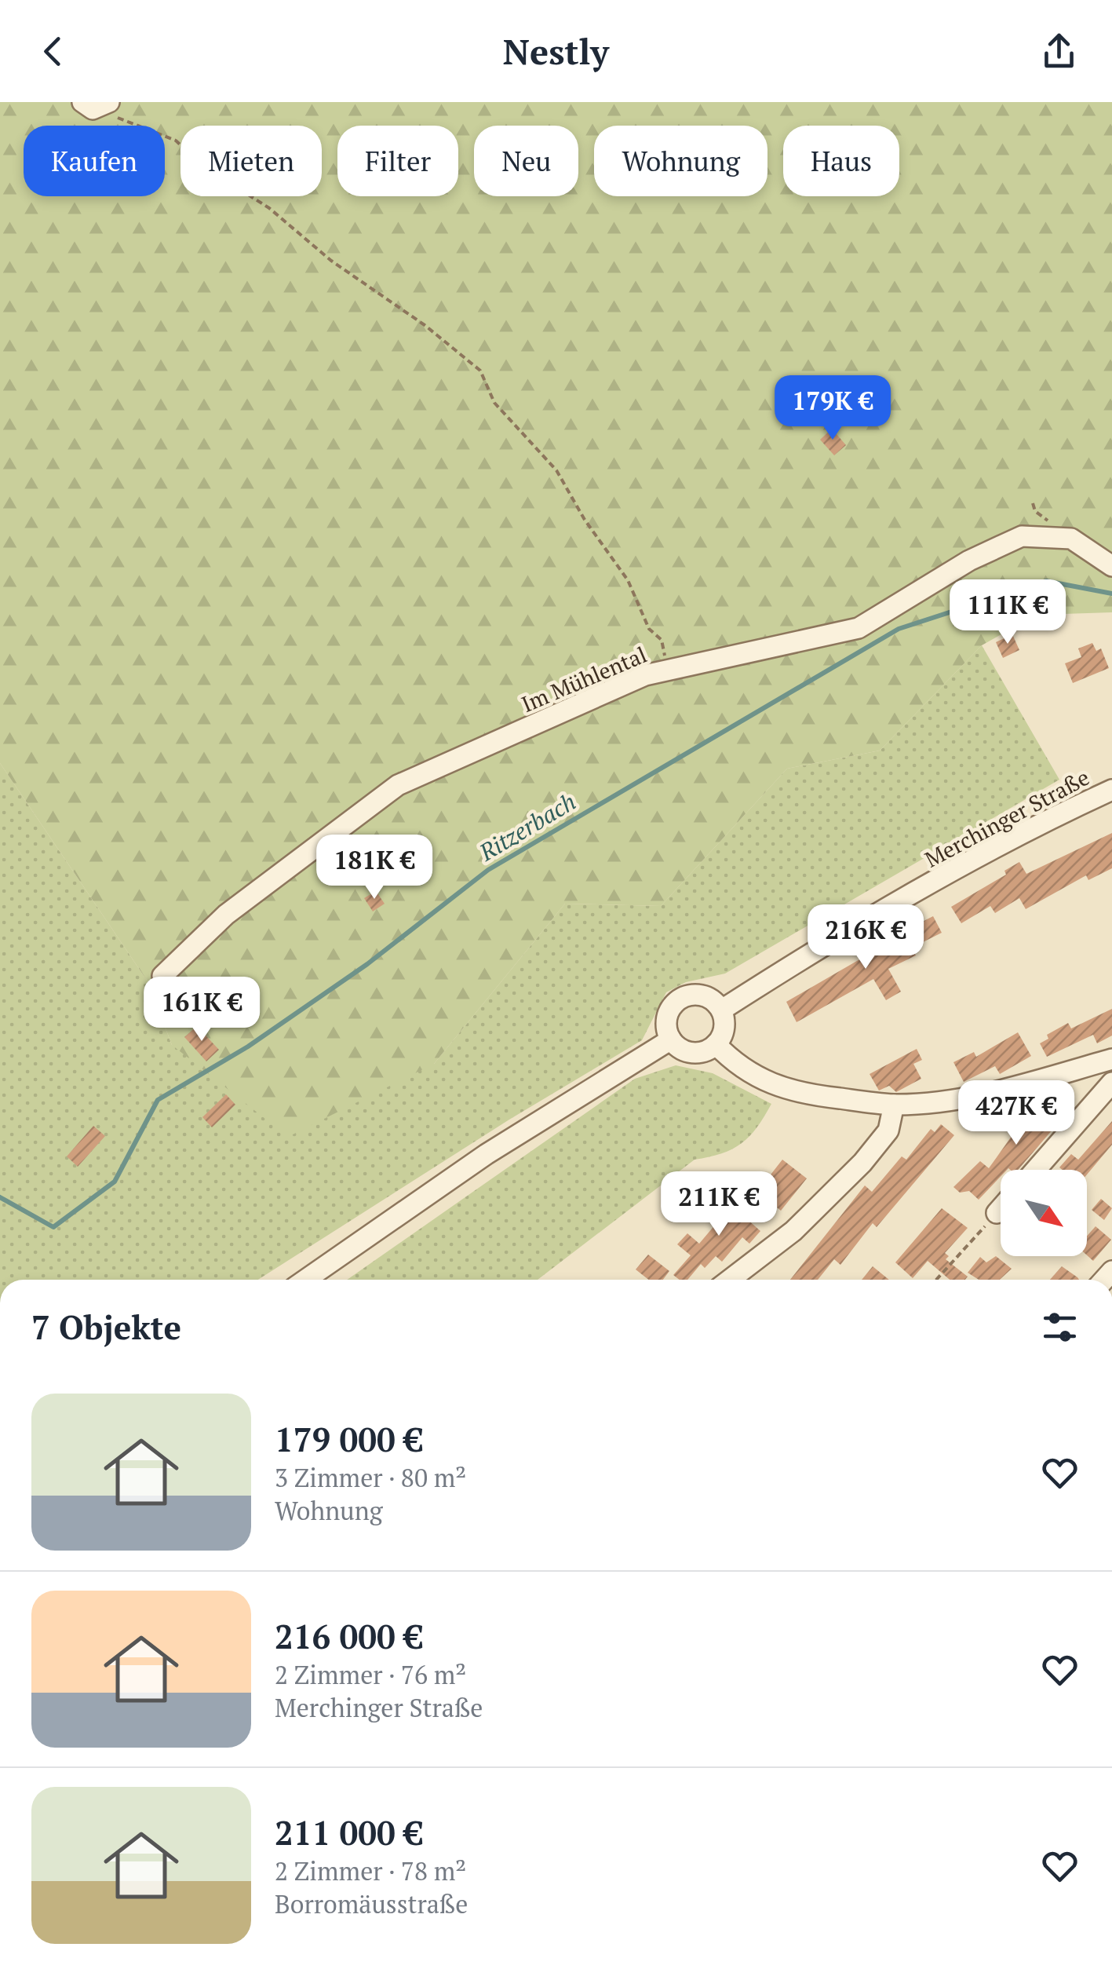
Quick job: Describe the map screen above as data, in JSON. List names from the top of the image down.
{
  "streets": {
    "street": ["Im Mühlental", "Merchinger Straße"]
  },
  "water": ["Ritzerbach"],
  "north": "bottom right",
  "page": {
    "header": "Nestly",
    "chip": [
      "Kaufen",
      "Mieten",
      "Filter",
      "Neu",
      "Wohnung",
      "Haus"
    ],
    "price": [
      "179K €",
      "111K €",
      "181K €",
      "216K €",
      "161K €",
      "427K €",
      "211K €"
    ],
    "heading": "7 Objekte",
    "list": [
      {
        "name": "179 000 €",
        "note": "3 Zimmer · 80 m² · Wohnung"
      },
      {
        "name": "216 000 €",
        "note": "2 Zimmer · 76 m² · Merchinger Straße"
      },
      {
        "name": "211 000 €",
        "note": "2 Zimmer · 78 m² · Borromäusstraße"
      }
    ]
  }
}
